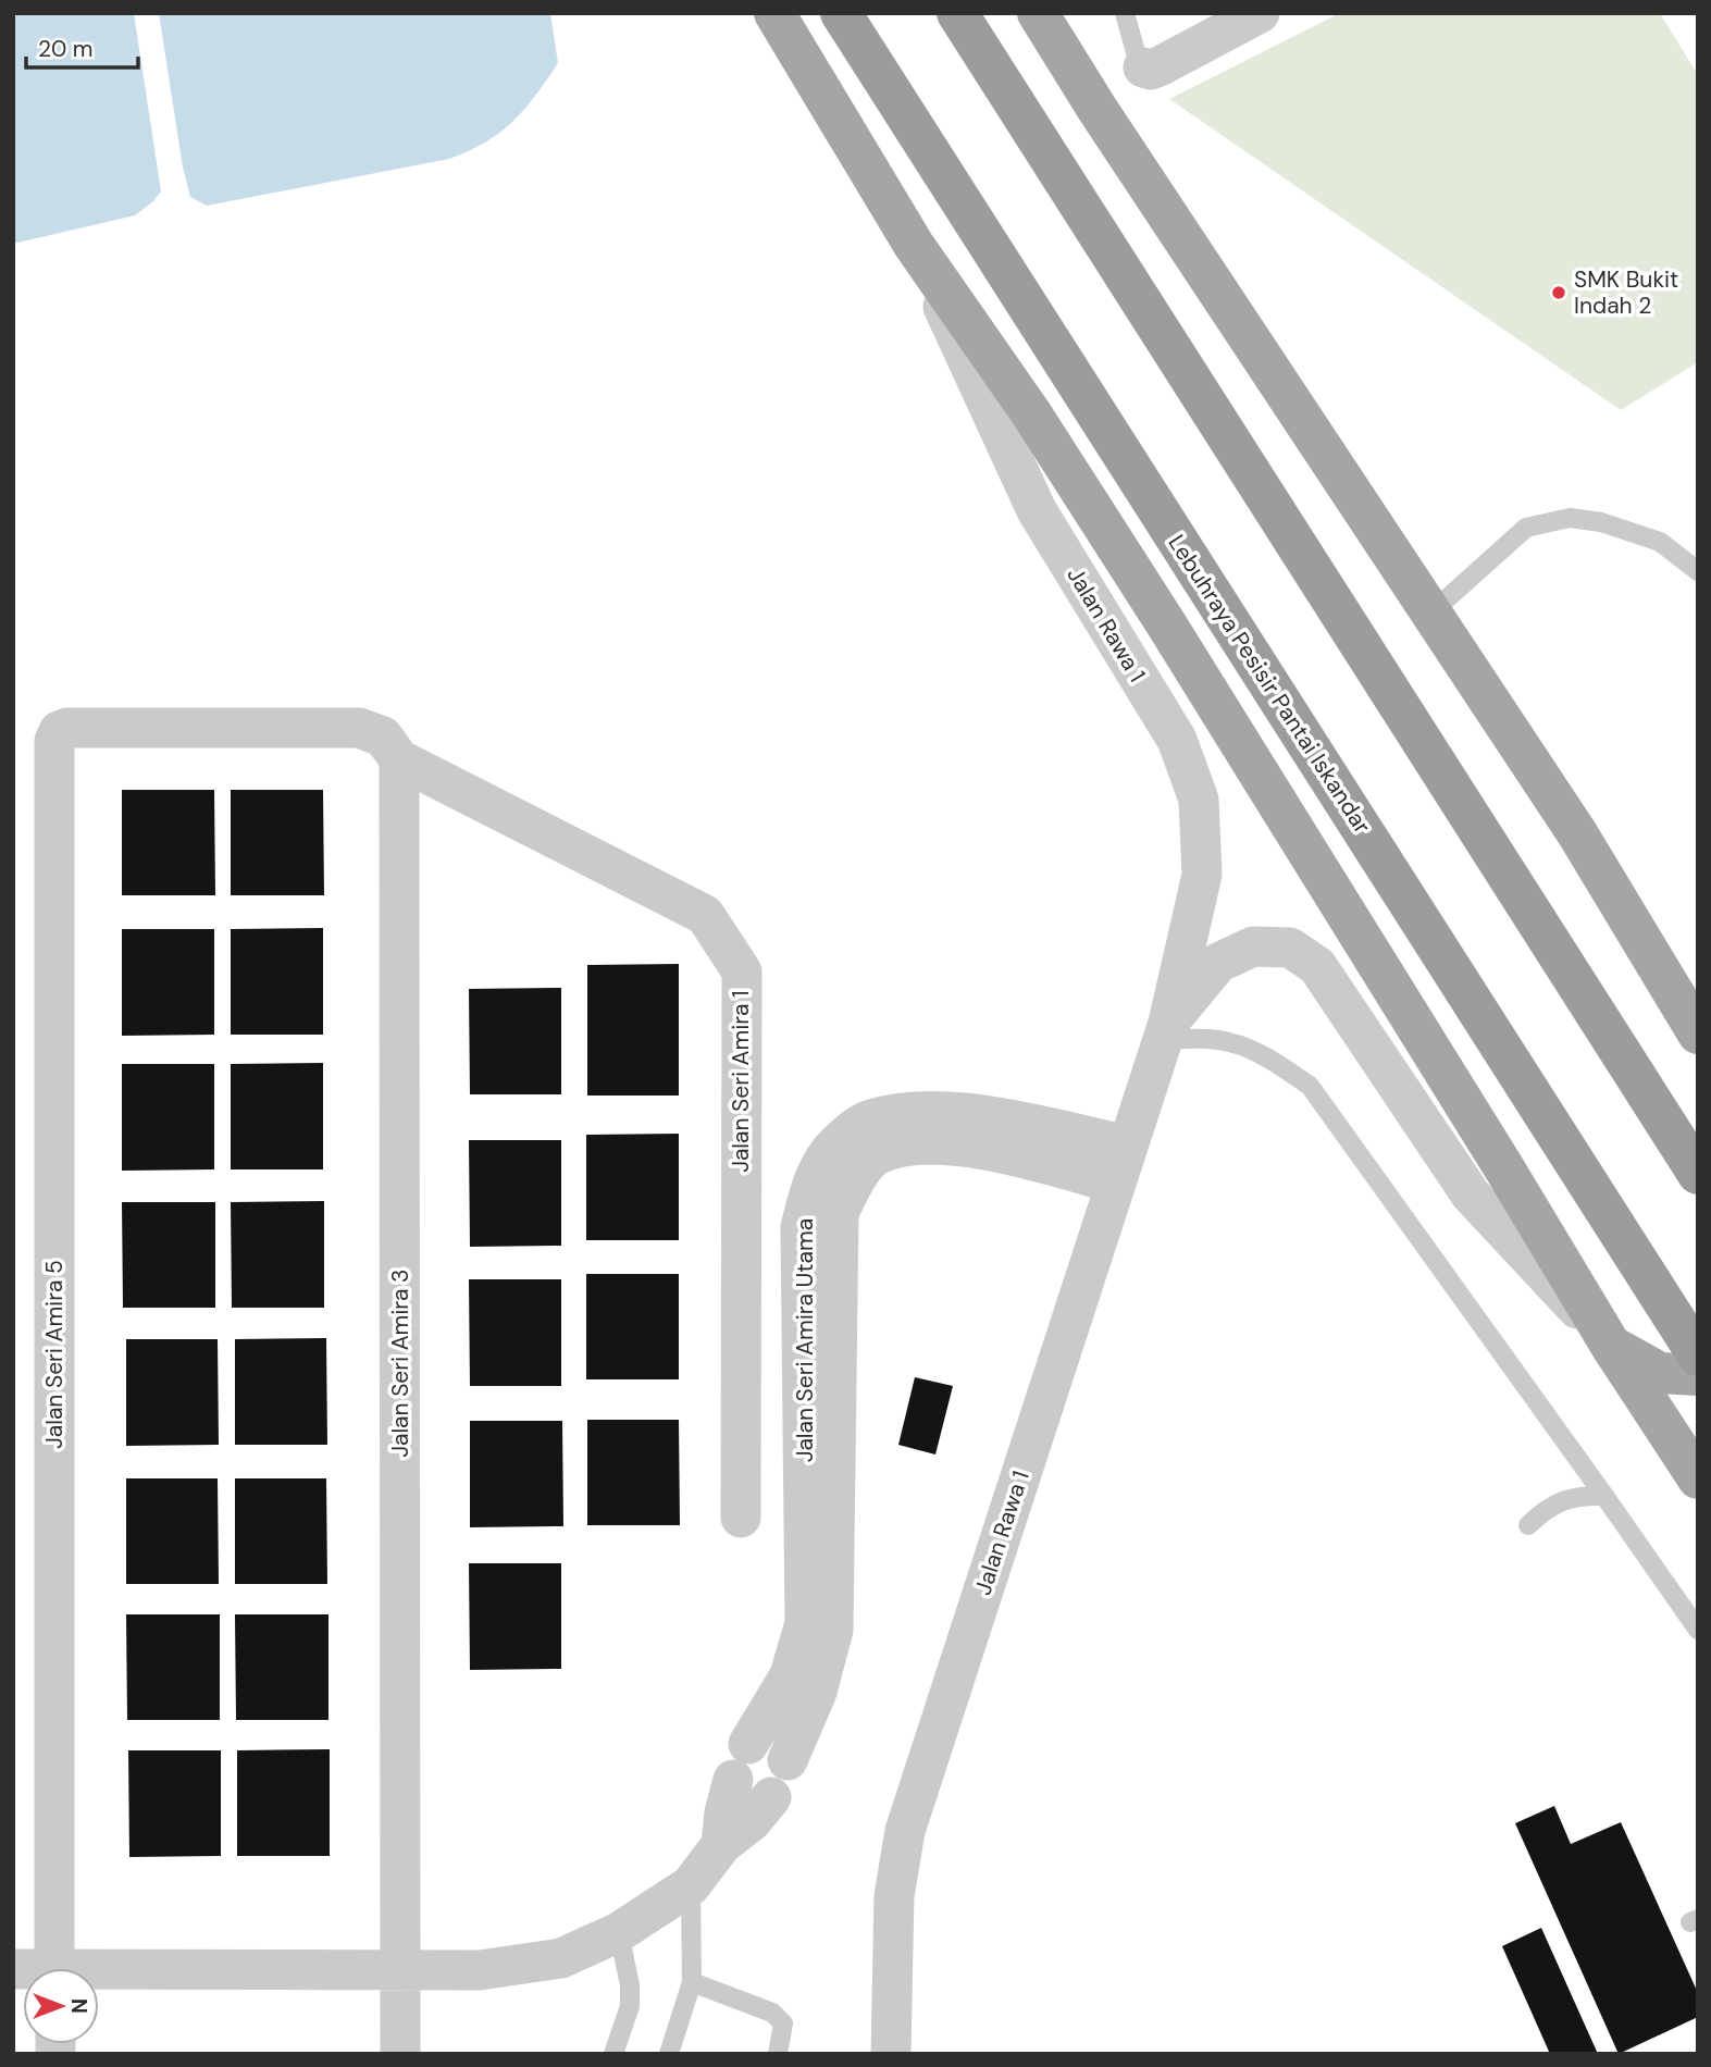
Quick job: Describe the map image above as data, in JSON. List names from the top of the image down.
{
  "streets": {
    "highway": ["Lebuhraya Pesisir Pantai Iskandar"],
    "street": [
      "Jalan Rawa 1",
      "Jalan Seri Amira 1",
      "Jalan Seri Amira Utama",
      "Jalan Seri Amira 5",
      "Jalan Seri Amira 3"
    ]
  },
  "crossings": [
    ["Jalan Rawa 1", "Jalan Seri Amira Utama"],
    ["Jalan Seri Amira 1", "Jalan Seri Amira 5"],
    ["Jalan Seri Amira 1", "Jalan Seri Amira 3"]
  ],
  "places": ["SMK Bukit Indah 2"],
  "scale_bar": "20 m",
  "north": "right"
}
